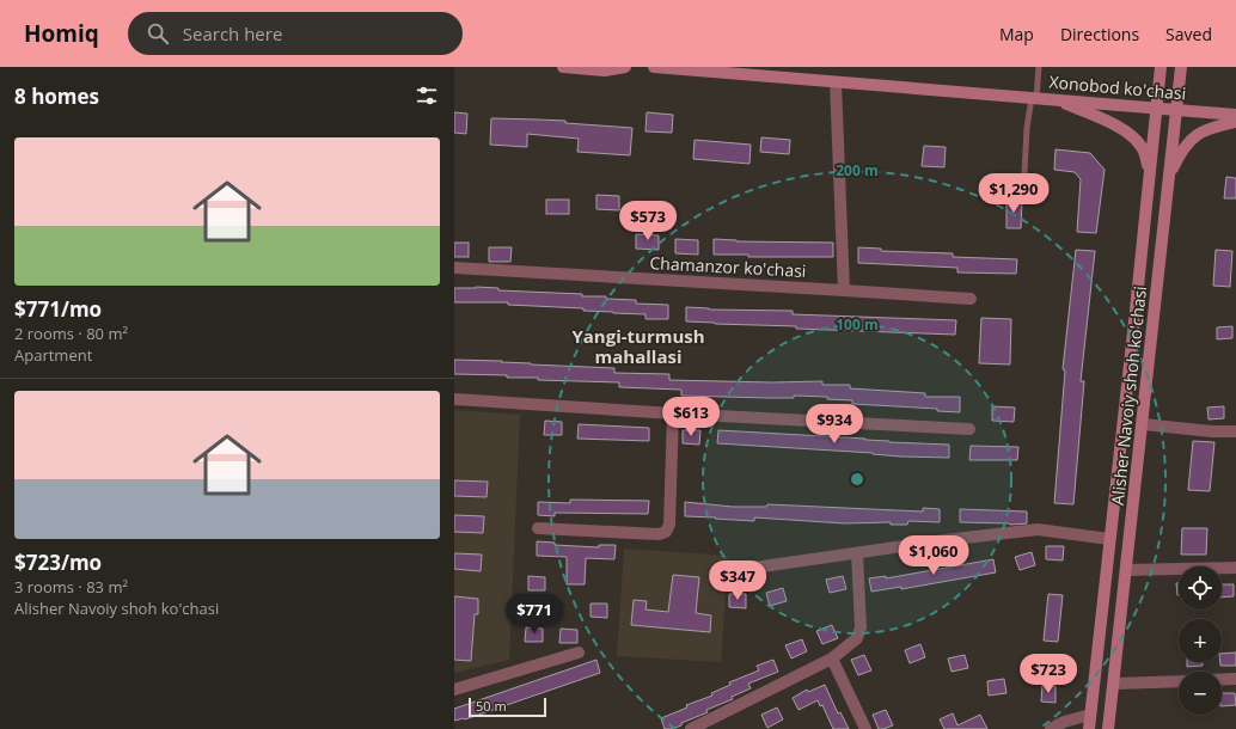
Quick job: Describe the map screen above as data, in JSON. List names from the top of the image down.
{
  "streets": {
    "main road": ["Xonobod ko'chasi", "Alisher Navoiy shoh ko'chasi"],
    "street": ["Chamanzor ko'chasi"]
  },
  "crossings": [
    ["Xonobod ko'chasi", "Alisher Navoiy shoh ko'chasi"]
  ],
  "districts": ["Yangi-turmush mahallasi"],
  "scale_bar": "50 m",
  "page": {
    "header": "Homiq",
    "search": "Search here",
    "nav": ["Map", "Directions", "Saved"],
    "heading": "8 homes",
    "list": [
      {
        "name": "$771/mo",
        "note": "2 rooms · 80 m² · Apartment"
      },
      {
        "name": "$723/mo",
        "note": "3 rooms · 83 m² · Alisher Navoiy shoh ko'chasi"
      }
    ],
    "price": [
      "$1,290",
      "$573",
      "$613",
      "$934",
      "$1,060",
      "$347",
      "$771",
      "$723"
    ],
    "map_buttons": ["+", "−"],
    "scale": "50 m"
  },
  "rings": ["200 m", "100 m"]
}
